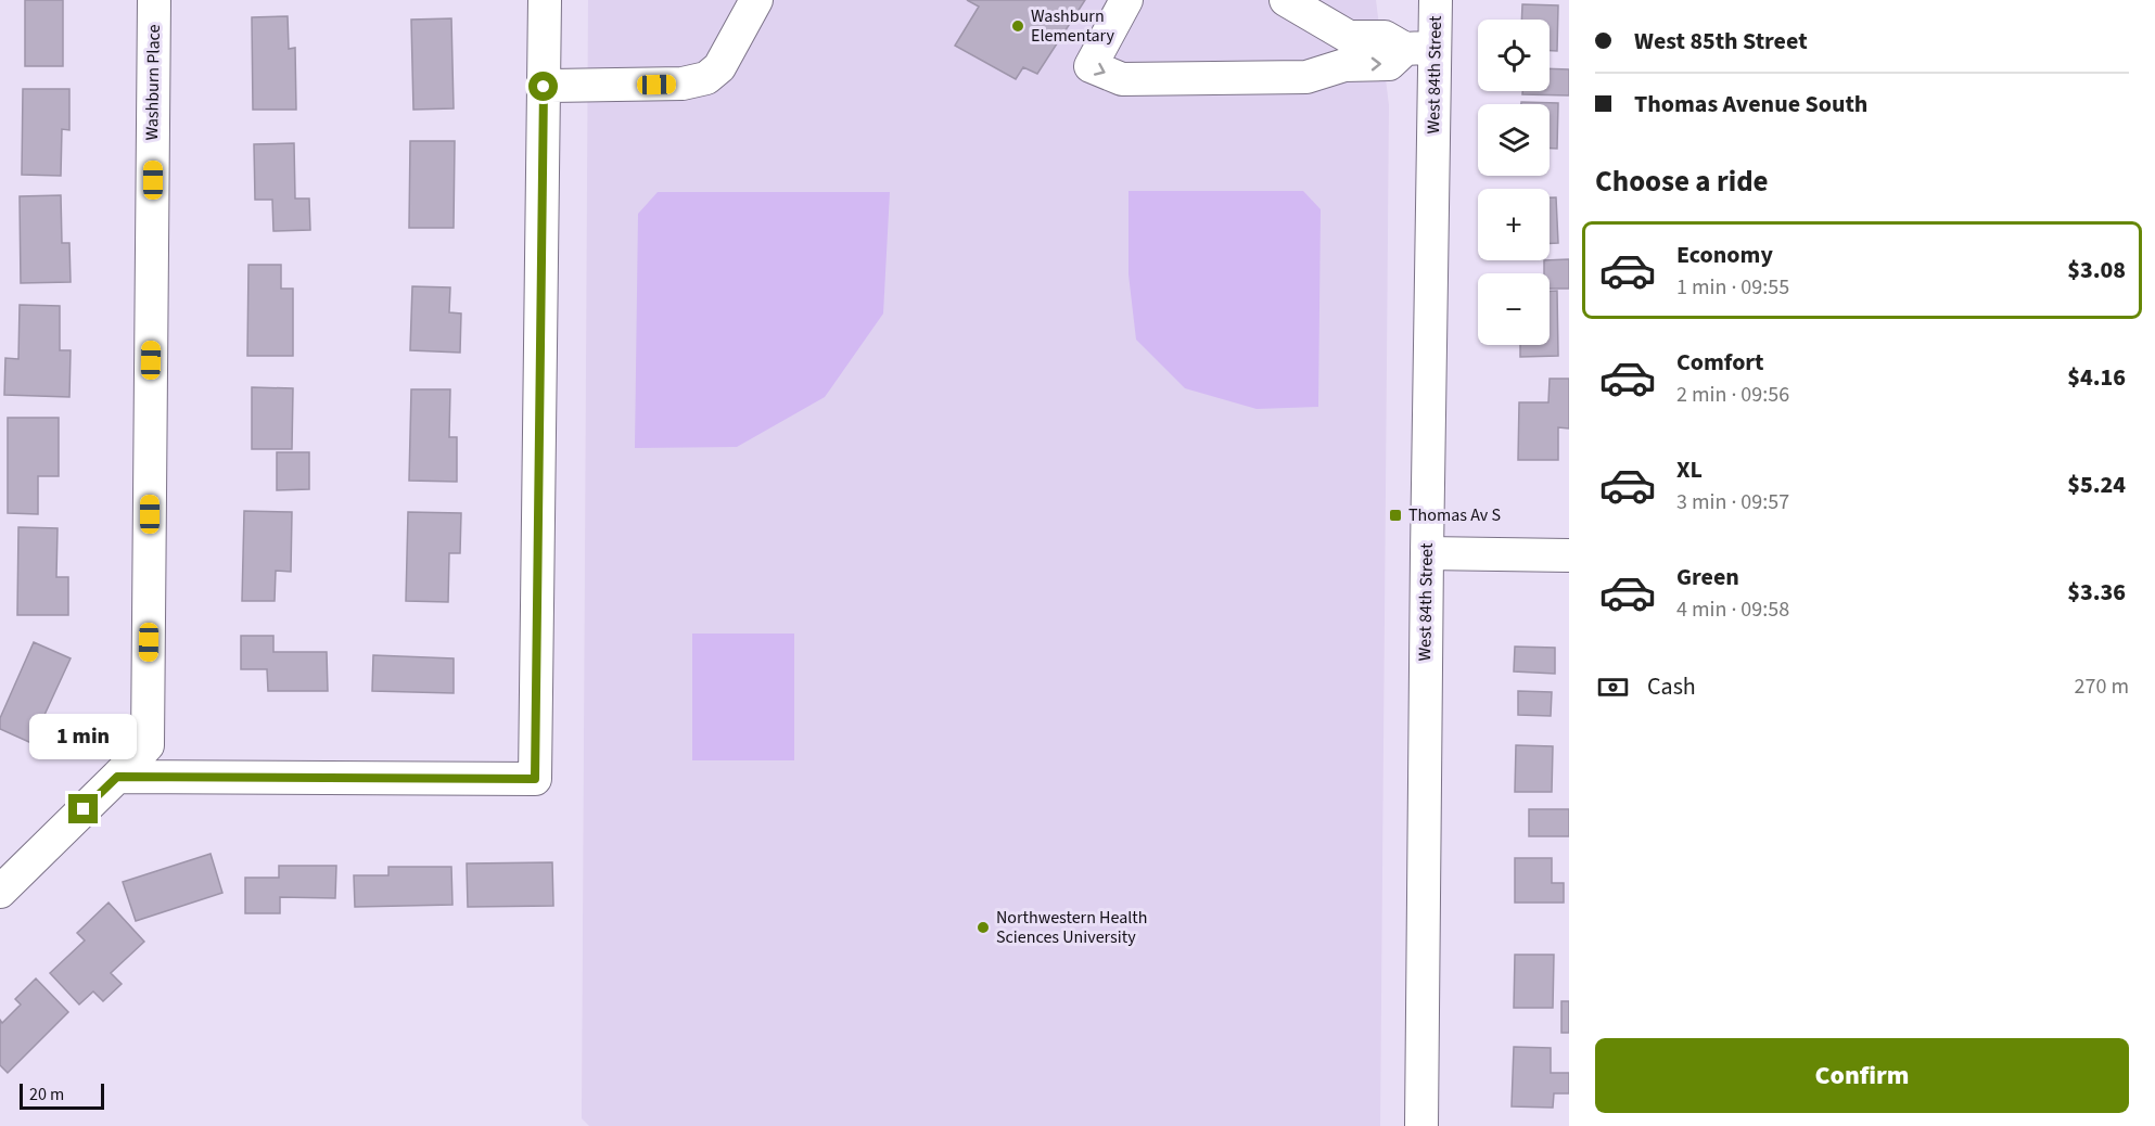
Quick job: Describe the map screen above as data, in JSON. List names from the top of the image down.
{
  "streets": {
    "street": ["West 84th Street", "Washburn Place"]
  },
  "places": {
    "other": ["Washburn Elementary", "Northwestern Health Sciences University"],
    "transit": ["Thomas Av S"]
  },
  "scale_bar": "20 m",
  "page": {
    "banner": ["West 85th Street", "Thomas Avenue South"],
    "map_buttons": ["+", "−"],
    "heading": "Choose a ride",
    "list": [
      {
        "name": "Economy",
        "note": "1 min · 09:55",
        "value": "$3.08"
      },
      {
        "name": "Comfort",
        "note": "2 min · 09:56",
        "value": "$4.16"
      },
      {
        "name": "XL",
        "note": "3 min · 09:57",
        "value": "$5.24"
      },
      {
        "name": "Green",
        "note": "4 min · 09:58",
        "value": "$3.36"
      }
    ],
    "pay": ["Cash", "270 m"],
    "bubble": "1 min",
    "buttons": "Confirm",
    "scale": "20 m"
  }
}
